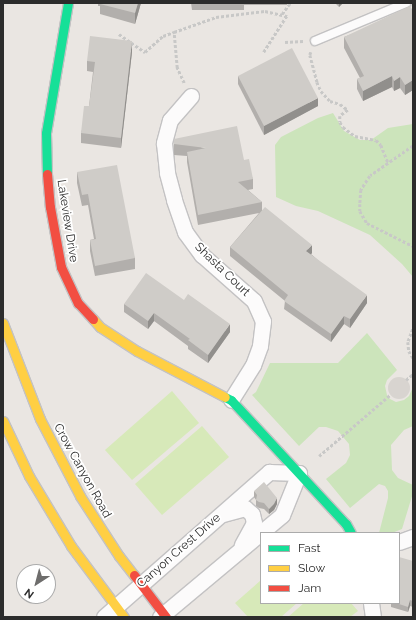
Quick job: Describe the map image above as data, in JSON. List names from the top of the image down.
{
  "streets": {
    "street": [
      "Lakeview Drive",
      "Shasta Court",
      "Crow Canyon Road",
      "Canyon Crest Drive"
    ]
  },
  "crossings": [
    ["Lakeview Drive", "Shasta Court"],
    ["Lakeview Drive", "Canyon Crest Drive"],
    ["Crow Canyon Road", "Canyon Crest Drive"]
  ],
  "legend": ["Fast", "Slow", "Jam"],
  "north": "bottom left"
}
